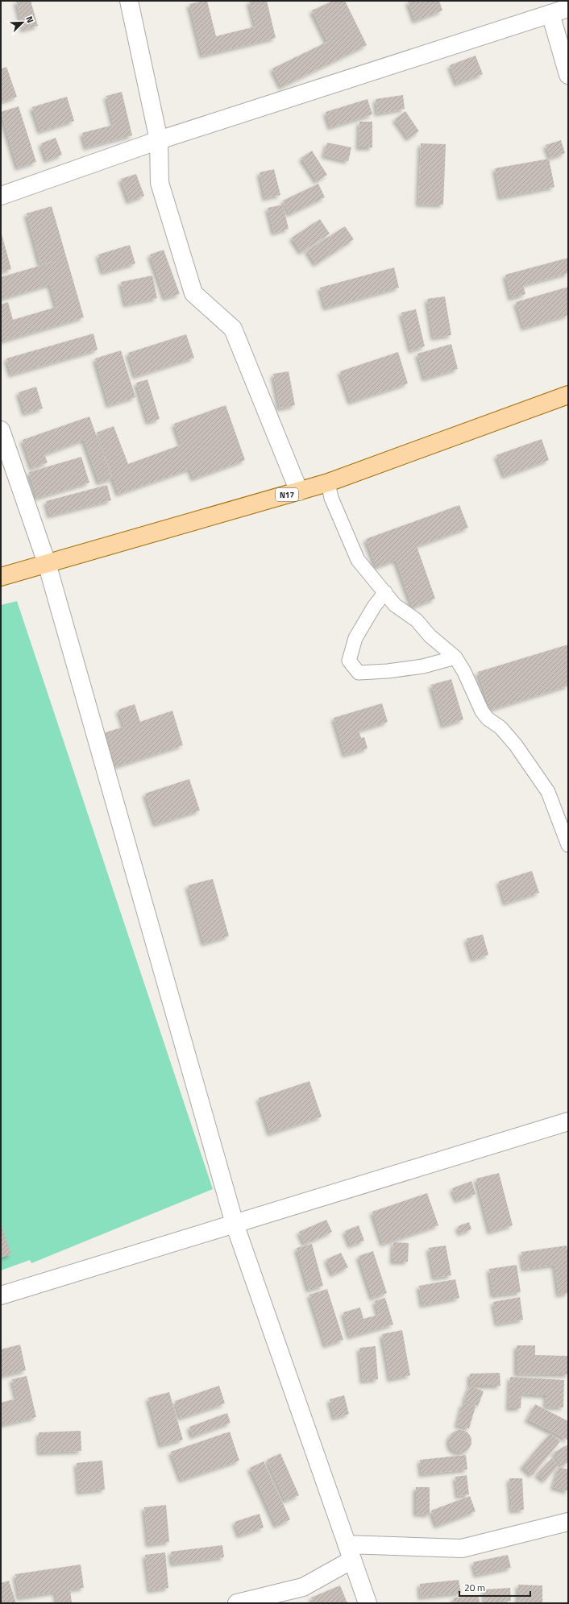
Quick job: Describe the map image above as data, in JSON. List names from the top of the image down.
{
  "streets": {
    "main road": ["N17"]
  },
  "scale_bar": "20 m",
  "north": "top right"
}
